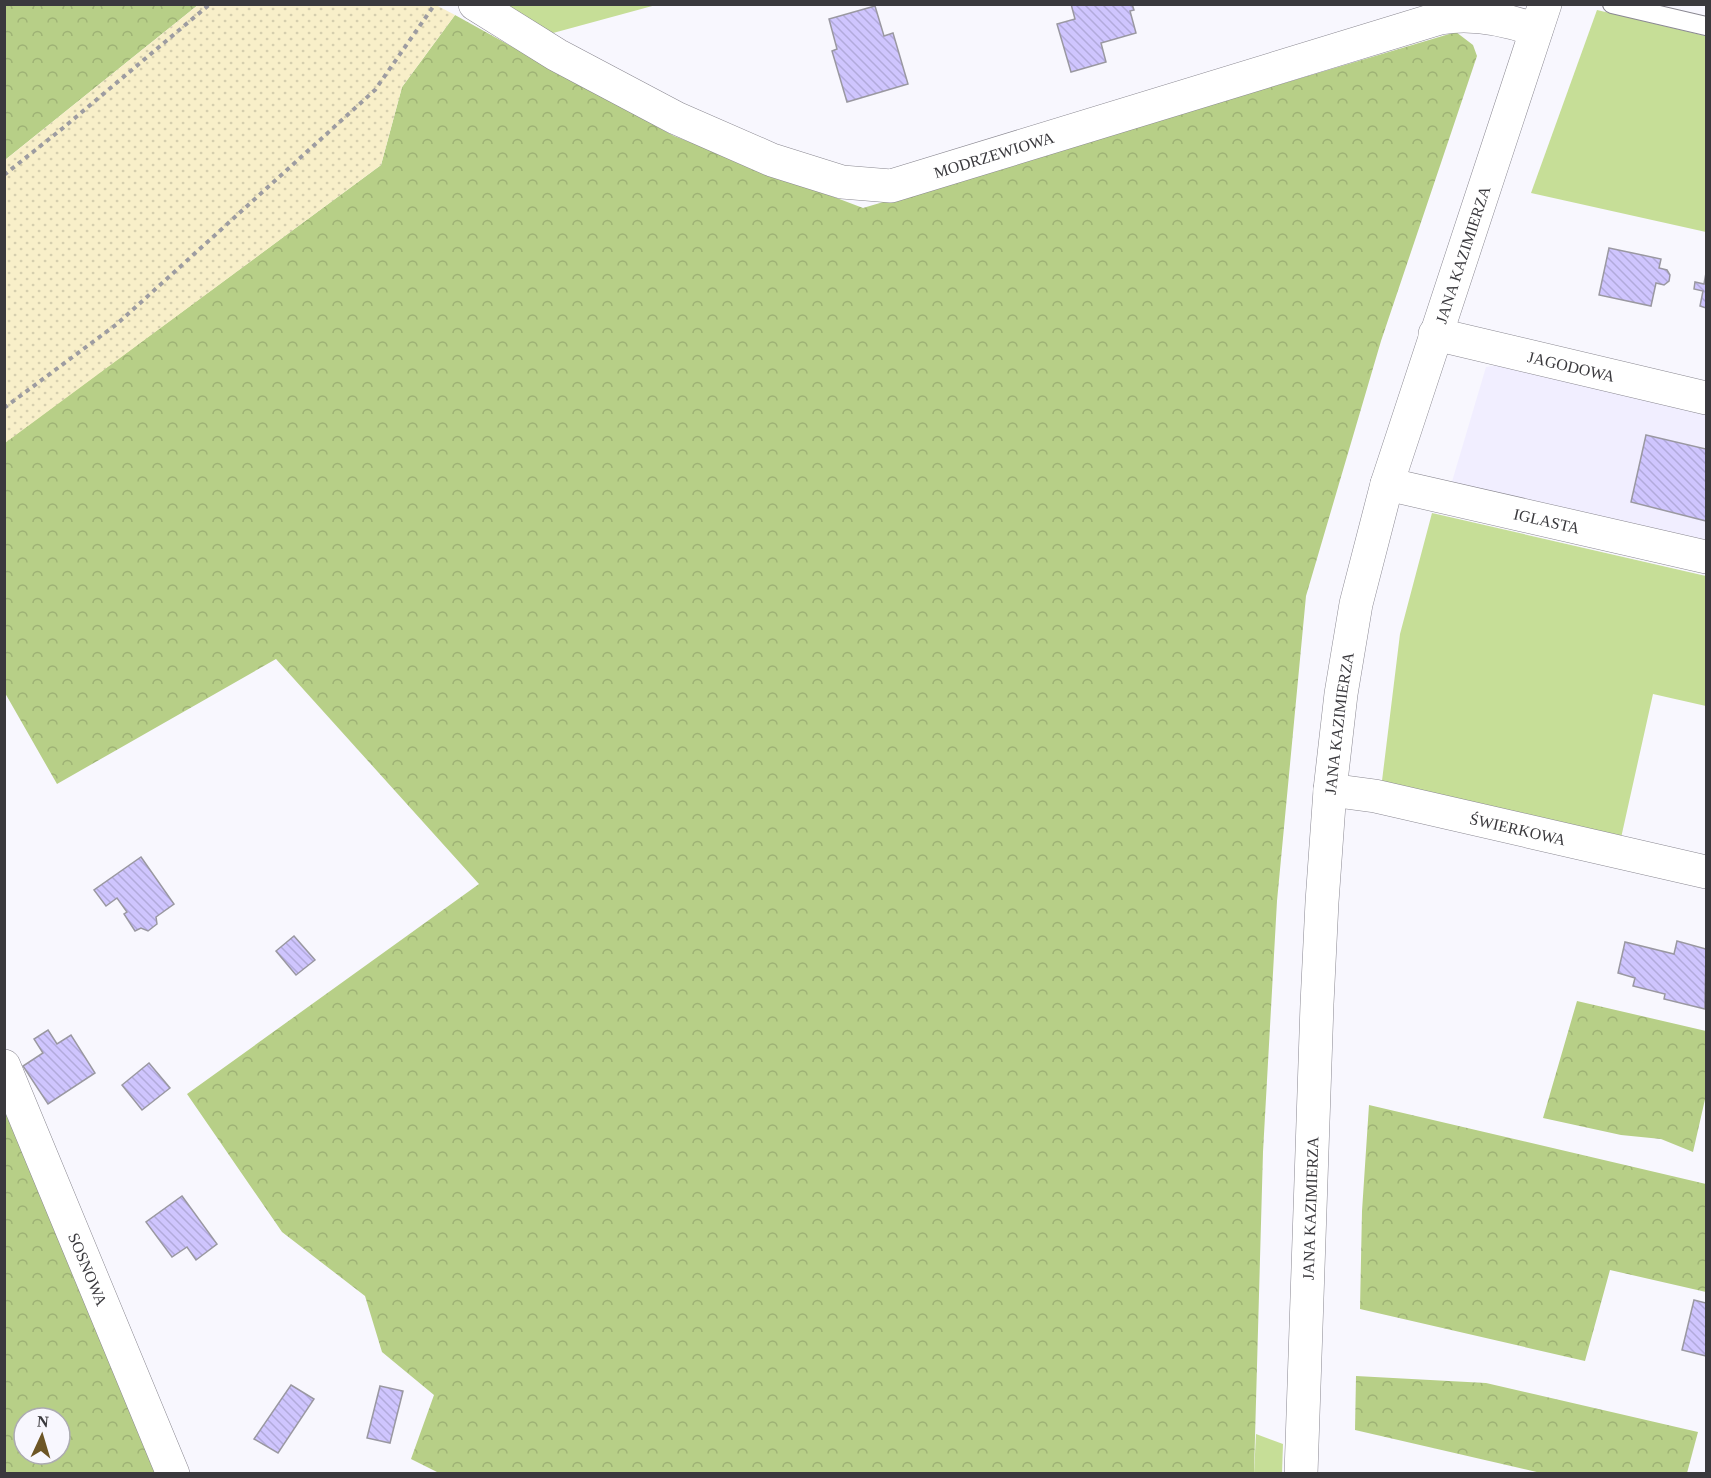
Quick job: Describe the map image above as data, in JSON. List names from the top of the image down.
{
  "streets": {
    "street": [
      "MODRZEWIOWA",
      "JANA KAZIMIERZA",
      "JAGODOWA",
      "IGLASTA",
      "ŚWIERKOWA",
      "SOSNOWA"
    ]
  },
  "crossings": [
    ["MODRZEWIOWA", "JANA KAZIMIERZA"],
    ["JANA KAZIMIERZA", "JAGODOWA"],
    ["JANA KAZIMIERZA", "IGLASTA"],
    ["JANA KAZIMIERZA", "ŚWIERKOWA"]
  ],
  "north": "top"
}
